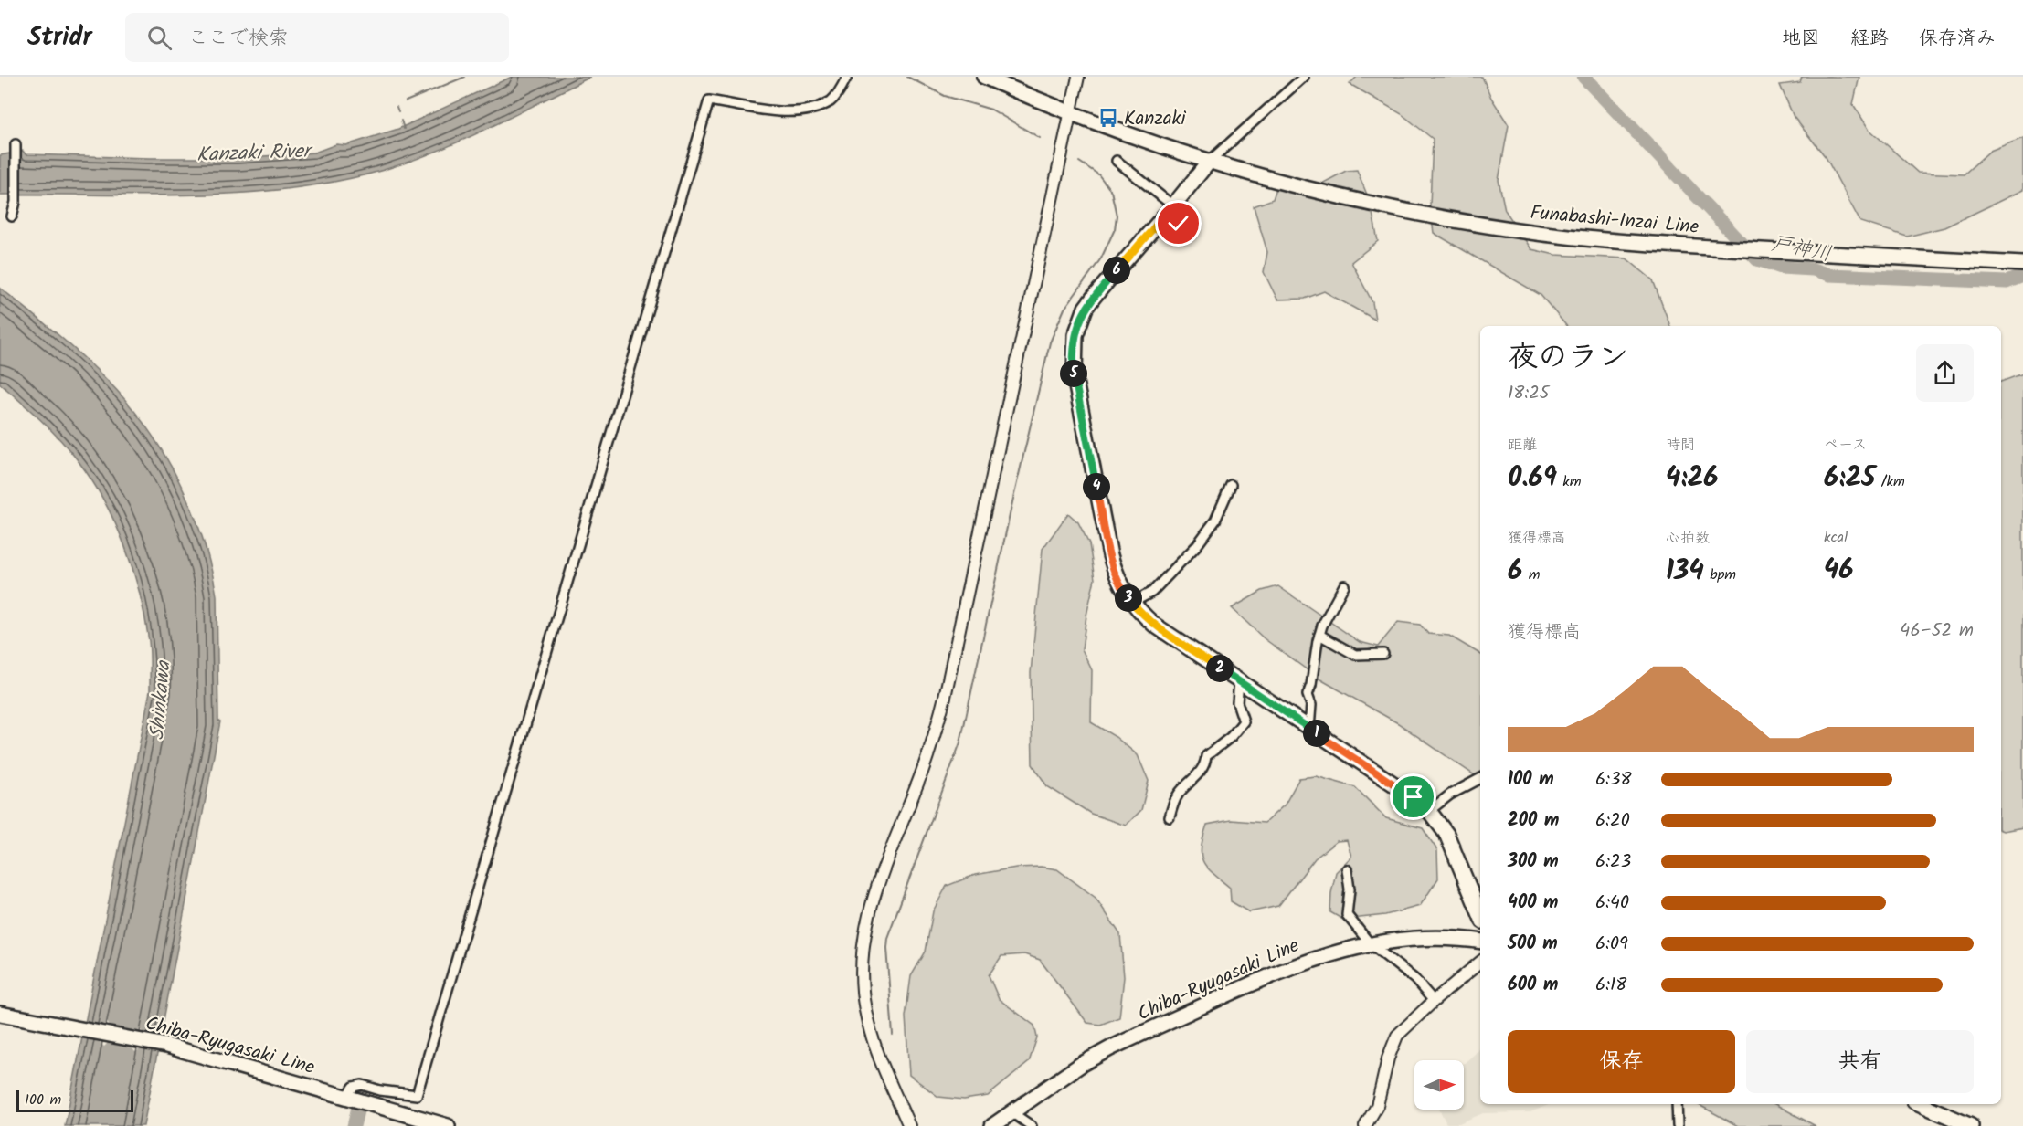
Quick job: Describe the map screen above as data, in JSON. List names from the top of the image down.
{
  "streets": {
    "main road": ["Funabashi-Inzai Line", "Chiba-Ryugasaki Line"]
  },
  "water": ["Kanzaki River", "戸神川", "Shinkawa"],
  "places": {
    "bus stop": ["Kanzaki"]
  },
  "scale_bar": "100 m",
  "north": "right",
  "page": {
    "header": "Stridr",
    "search": "ここで検索",
    "nav": ["地図", "経路", "保存済み"],
    "pins": [
      "6",
      "5",
      "4",
      "3",
      "2",
      "1"
    ],
    "heading": ["夜のラン", "18:25"],
    "stats": [
      ["距離", "0.69 km"],
      ["時間", "4:26"],
      ["ペース", "6:25 /km"],
      ["獲得標高", "6 m"],
      ["心拍数", "134 bpm"],
      ["kcal", "46"]
    ],
    "chart": ["獲得標高", "46–52 m"],
    "list": [
      {
        "name": "100 m",
        "note": "6:38"
      },
      {
        "name": "200 m",
        "note": "6:20"
      },
      {
        "name": "300 m",
        "note": "6:23"
      },
      {
        "name": "400 m",
        "note": "6:40"
      },
      {
        "name": "500 m",
        "note": "6:09"
      },
      {
        "name": "600 m",
        "note": "6:18"
      }
    ],
    "buttons": ["保存", "共有"],
    "scale": "100 m"
  }
}
